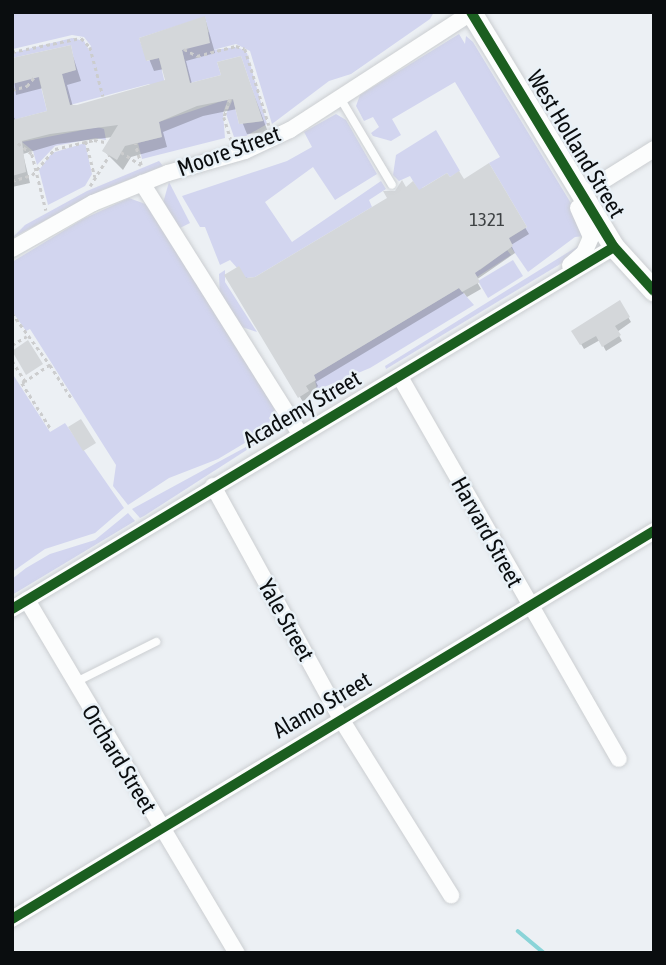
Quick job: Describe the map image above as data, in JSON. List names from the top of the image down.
{
  "streets": {
    "street": [
      "West Holland Street",
      "Moore Street",
      "Academy Street",
      "Harvard Street",
      "Yale Street",
      "Alamo Street",
      "Orchard Street"
    ]
  },
  "crossings": [
    ["West Holland Street", "Moore Street"],
    ["West Holland Street", "Academy Street"],
    ["Academy Street", "Harvard Street"],
    ["Academy Street", "Yale Street"],
    ["Academy Street", "Orchard Street"],
    ["Harvard Street", "Alamo Street"],
    ["Yale Street", "Alamo Street"],
    ["Alamo Street", "Orchard Street"]
  ],
  "house_numbers": ["1321"]
}
